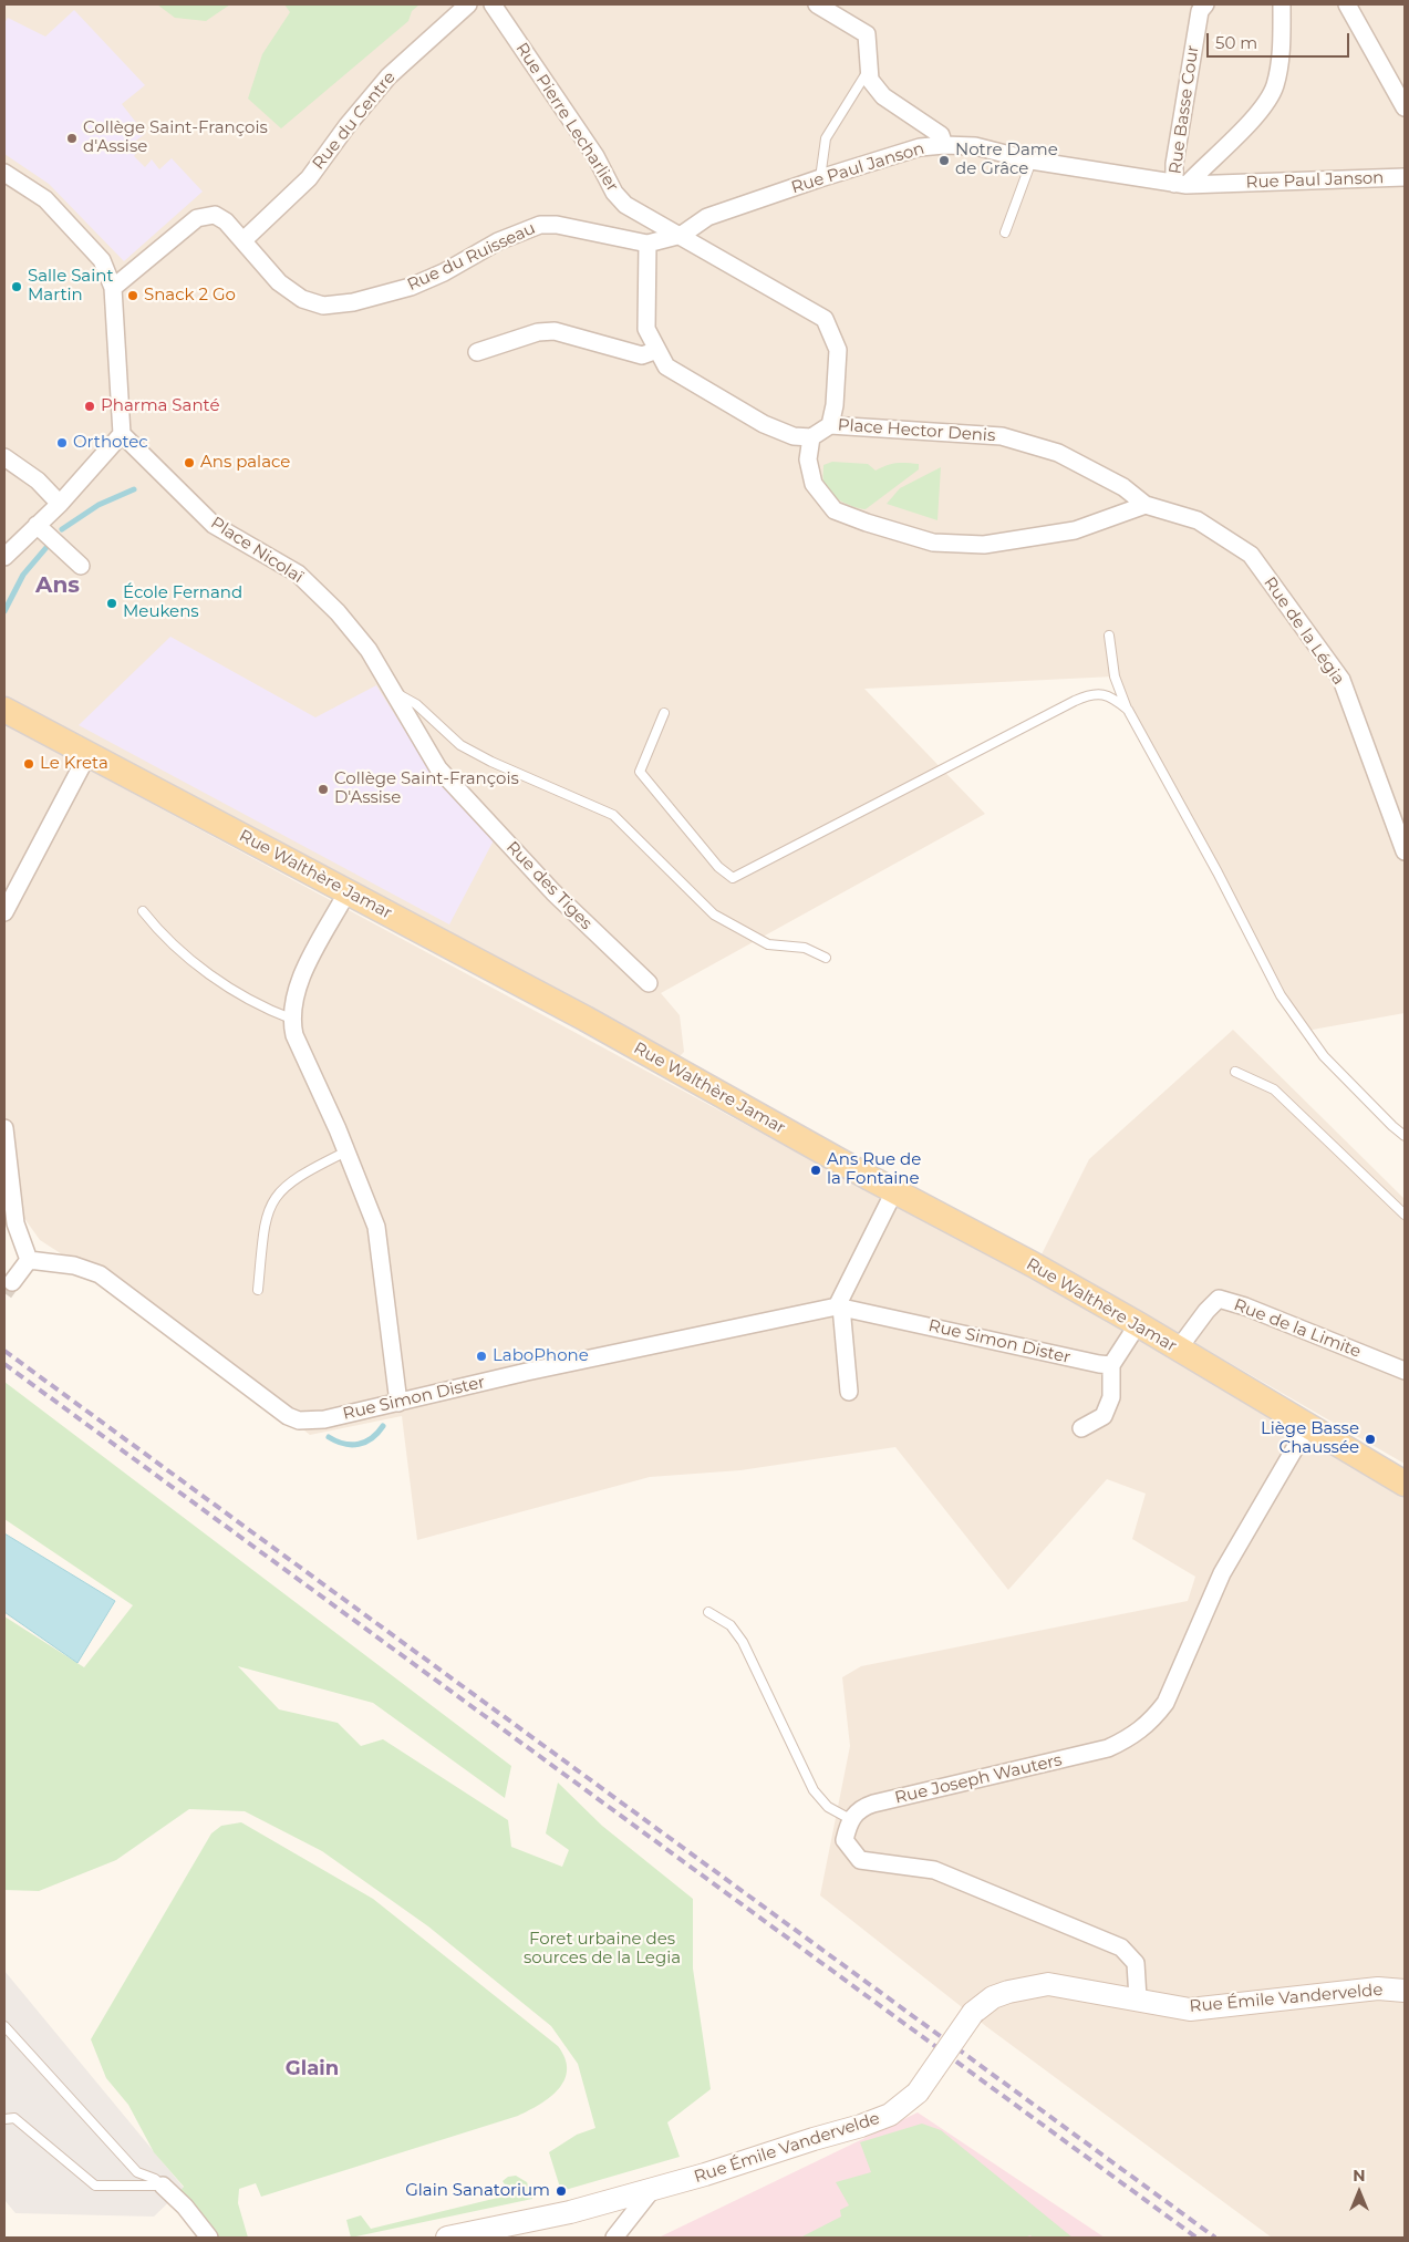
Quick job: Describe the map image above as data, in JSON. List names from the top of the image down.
{
  "streets": {
    "main road": ["Rue Walthère Jamar", "Rue Émile Vandervelde"],
    "street": [
      "Rue Basse Cour",
      "Rue Pierre Lecharlier",
      "Rue du Centre",
      "Rue Paul Janson",
      "Rue du Ruisseau",
      "Place Hector Denis",
      "Place Nicolaï",
      "Rue de la Légia",
      "Rue des Tiges",
      "Rue de la Limite",
      "Rue Simon Dister",
      "Rue Joseph Wauters"
    ]
  },
  "crossings": [
    ["Rue Basse Cour", "Rue Paul Janson"],
    ["Rue Pierre Lecharlier", "Rue Paul Janson"],
    ["Rue Pierre Lecharlier", "Rue du Ruisseau"],
    ["Rue du Centre", "Rue du Ruisseau"],
    ["Rue Paul Janson", "Rue du Ruisseau"],
    ["Place Hector Denis", "Rue de la Légia"],
    ["Place Nicolaï", "Rue des Tiges"],
    ["Rue Walthère Jamar", "Rue de la Limite"],
    ["Rue Walthère Jamar", "Rue Joseph Wauters"]
  ],
  "districts": ["Ans", "Glain"],
  "parks": ["Foret urbaine des sources de la Legia"],
  "places": [
    "Collège Saint-François d'Assise",
    "Notre Dame de Grâce",
    "Salle Saint Martin",
    "Snack 2 Go",
    "Pharma Santé",
    "Orthotec",
    "Ans palace",
    "École Fernand Meukens",
    "Le Kreta",
    "Collège Saint-François D'Assise",
    "Ans Rue de la Fontaine",
    "LaboPhone",
    "Liège Basse Chaussée",
    "Glain Sanatorium"
  ],
  "scale_bar": "50 m",
  "north": "top"
}
